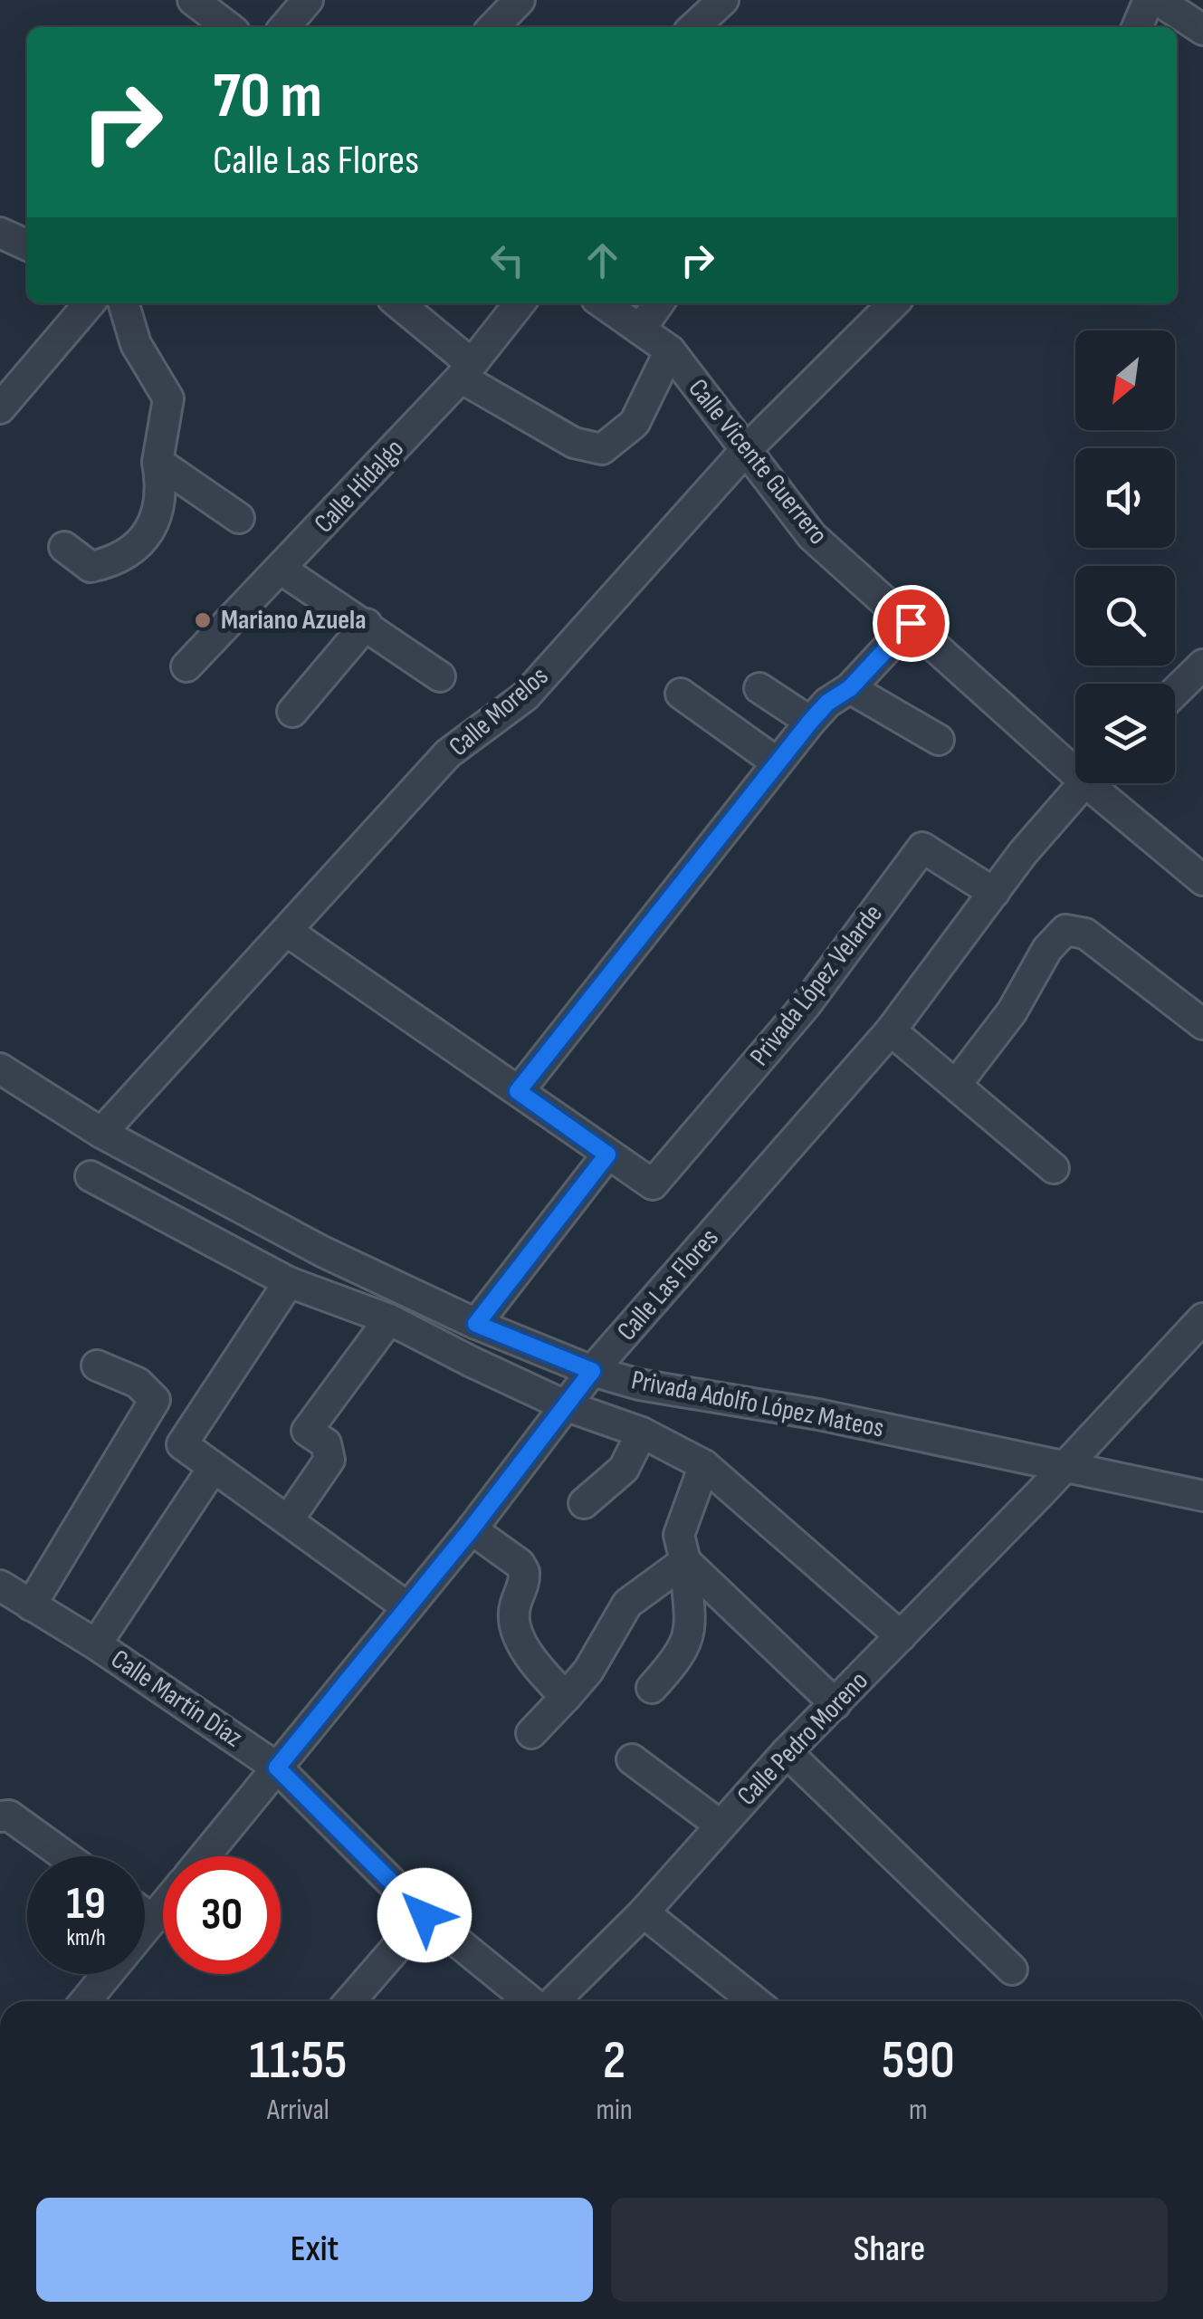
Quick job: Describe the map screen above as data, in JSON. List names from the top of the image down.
{
  "streets": {
    "street": [
      "Calle Vicente Guerrero",
      "Calle Hidalgo",
      "Calle Morelos",
      "Privada López Velarde",
      "Calle Las Flores",
      "Privada Adolfo López Mateos",
      "Calle Martín Díaz",
      "Calle Pedro Moreno"
    ]
  },
  "crossings": [
    ["Calle Vicente Guerrero", "Calle Morelos"],
    ["Calle Morelos", "Privada Adolfo López Mateos"],
    ["Privada López Velarde", "Calle Las Flores"],
    ["Calle Las Flores", "Privada Adolfo López Mateos"],
    ["Calle Las Flores", "Calle Martín Díaz"],
    ["Privada Adolfo López Mateos", "Calle Pedro Moreno"]
  ],
  "places": ["Mariano Azuela"],
  "north": "bottom left",
  "page": {
    "turn": ["70 m", "Calle Las Flores"],
    "speed": "19 km/h",
    "limit": "30",
    "eta": [
      "11:55",
      "Arrival",
      "2",
      "min",
      "590",
      "m"
    ],
    "buttons": ["Exit", "Share"]
  }
}
